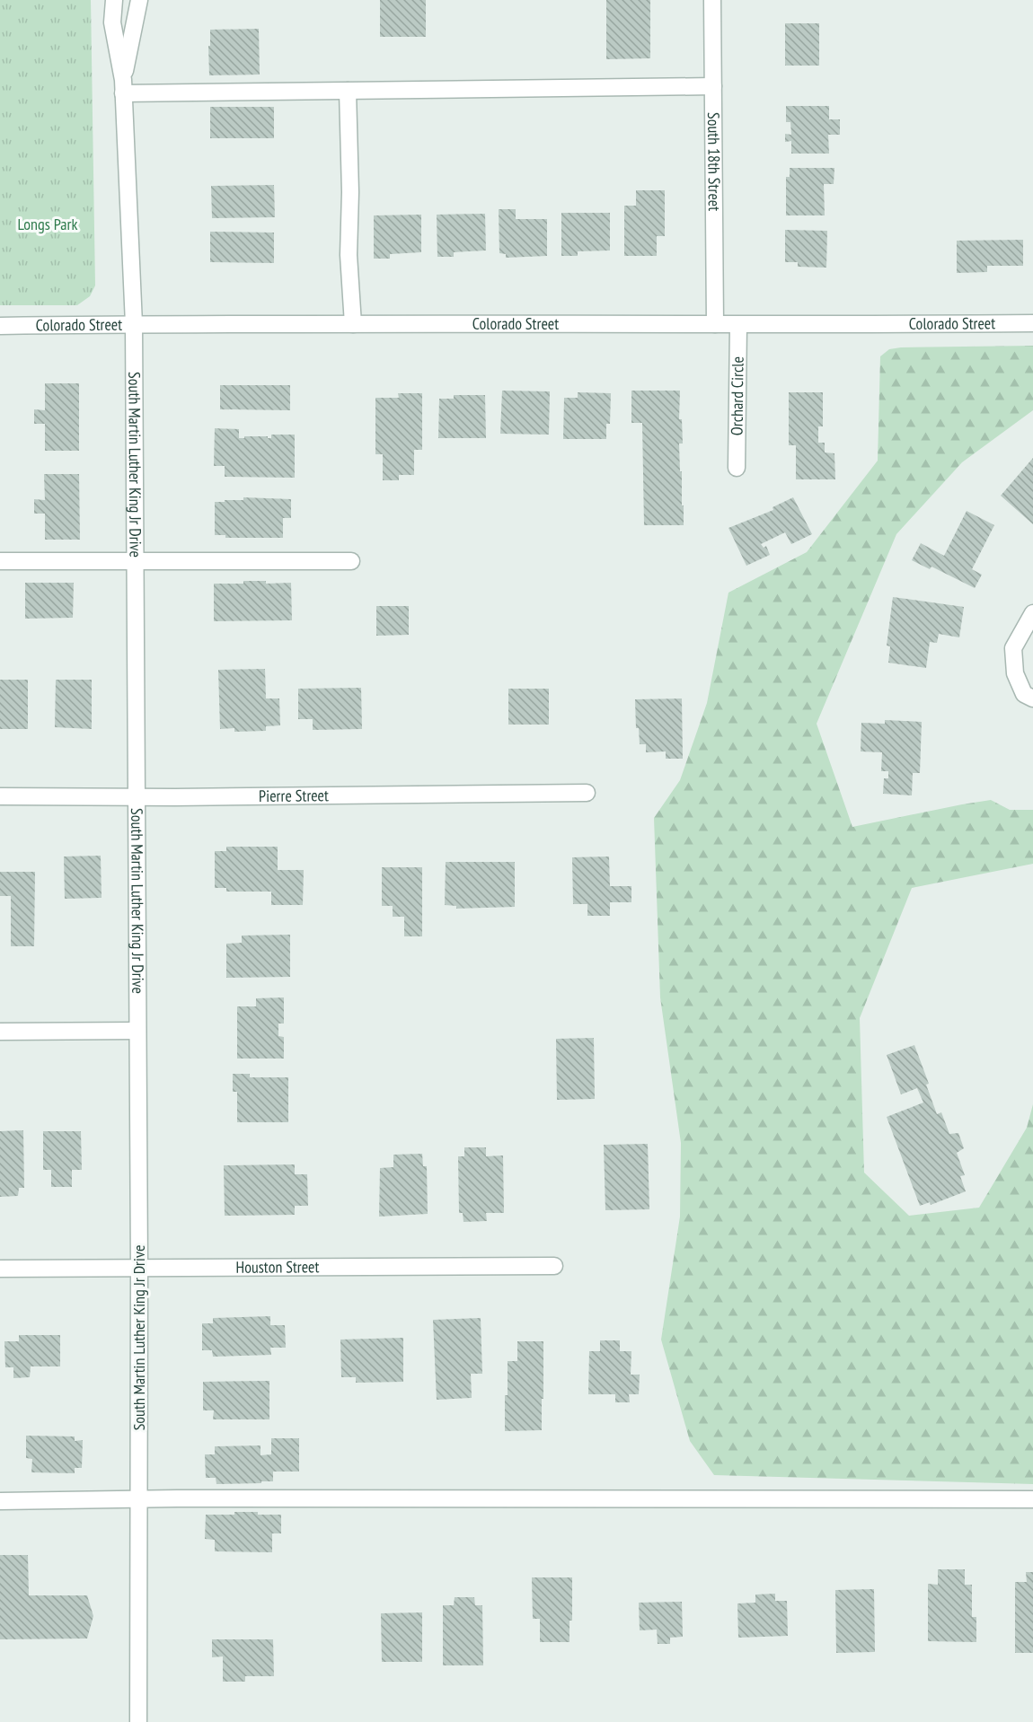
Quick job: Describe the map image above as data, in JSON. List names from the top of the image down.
{
  "streets": {
    "street": [
      "South 18th Street",
      "Colorado Street",
      "Orchard Circle",
      "South Martin Luther King Jr Drive",
      "Pierre Street",
      "Houston Street"
    ]
  },
  "crossings": [
    ["South 18th Street", "Colorado Street"],
    ["Colorado Street", "Orchard Circle"],
    ["Colorado Street", "South Martin Luther King Jr Drive"],
    ["South Martin Luther King Jr Drive", "Pierre Street"],
    ["South Martin Luther King Jr Drive", "Houston Street"]
  ],
  "parks": ["Longs Park"]
}
